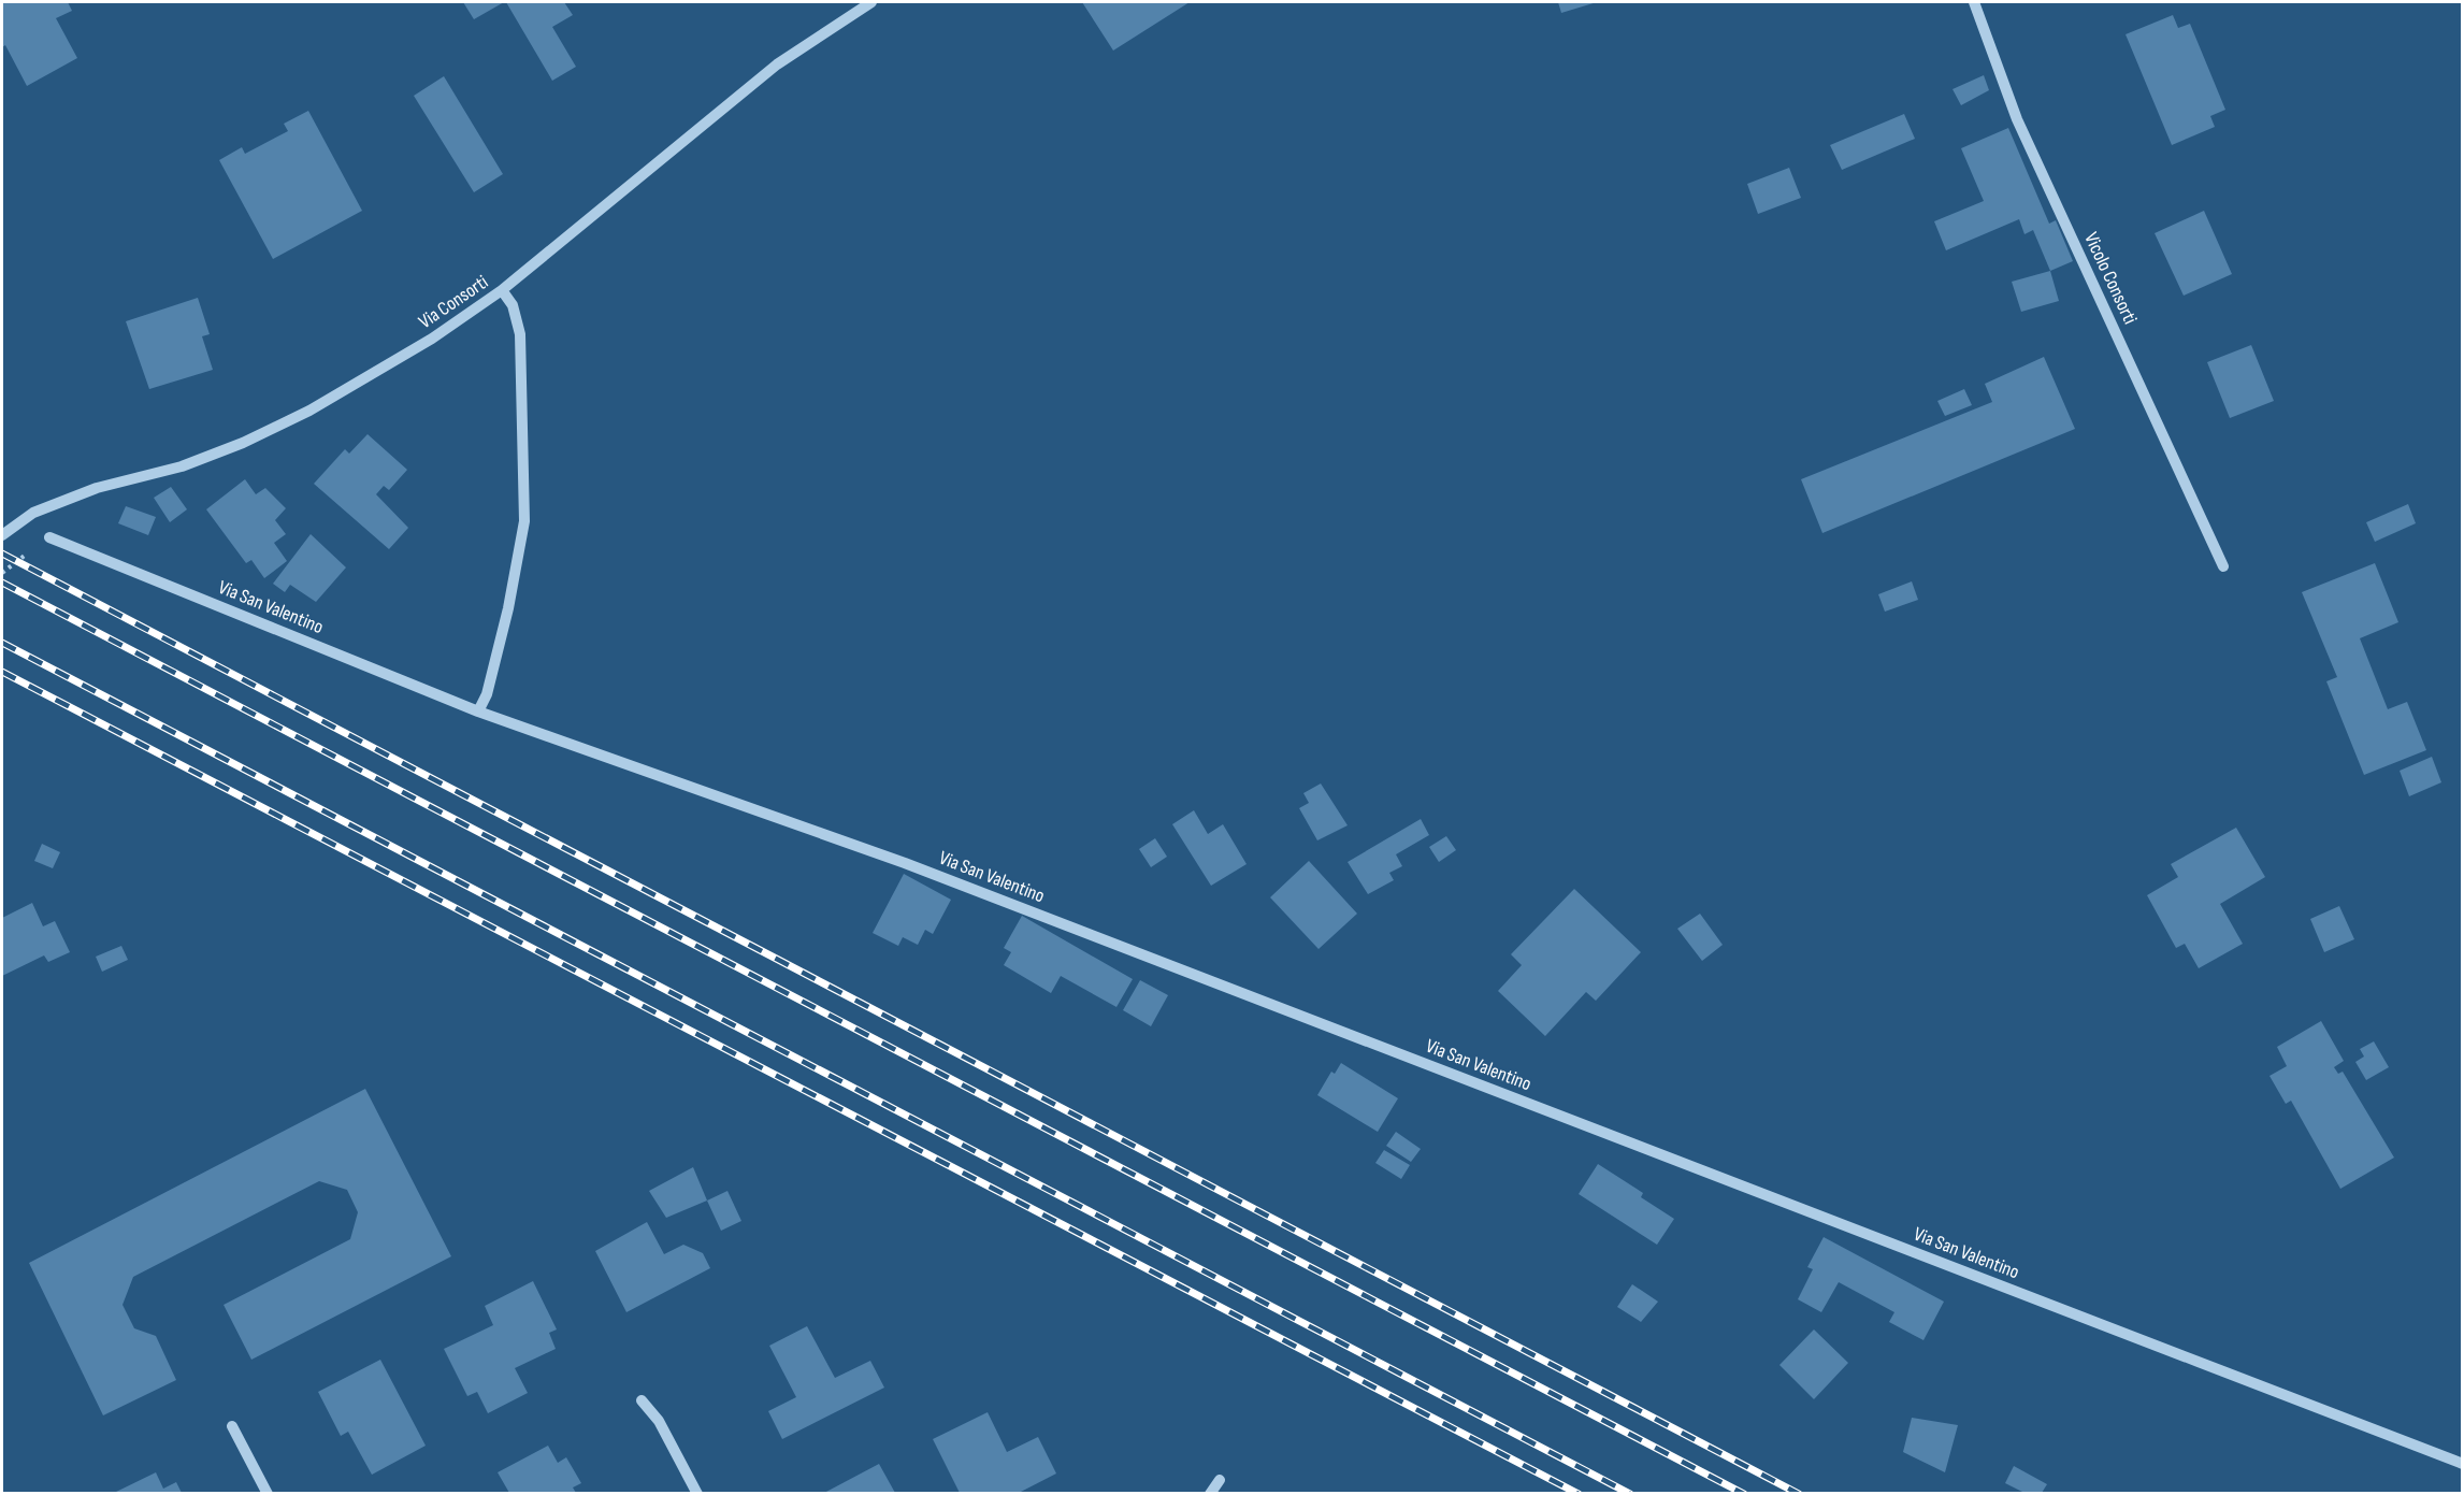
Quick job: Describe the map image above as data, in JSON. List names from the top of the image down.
{
  "streets": {
    "street": ["Vicolo Consorti", "Via Consorti", "Via San Valentino"]
  }
}
